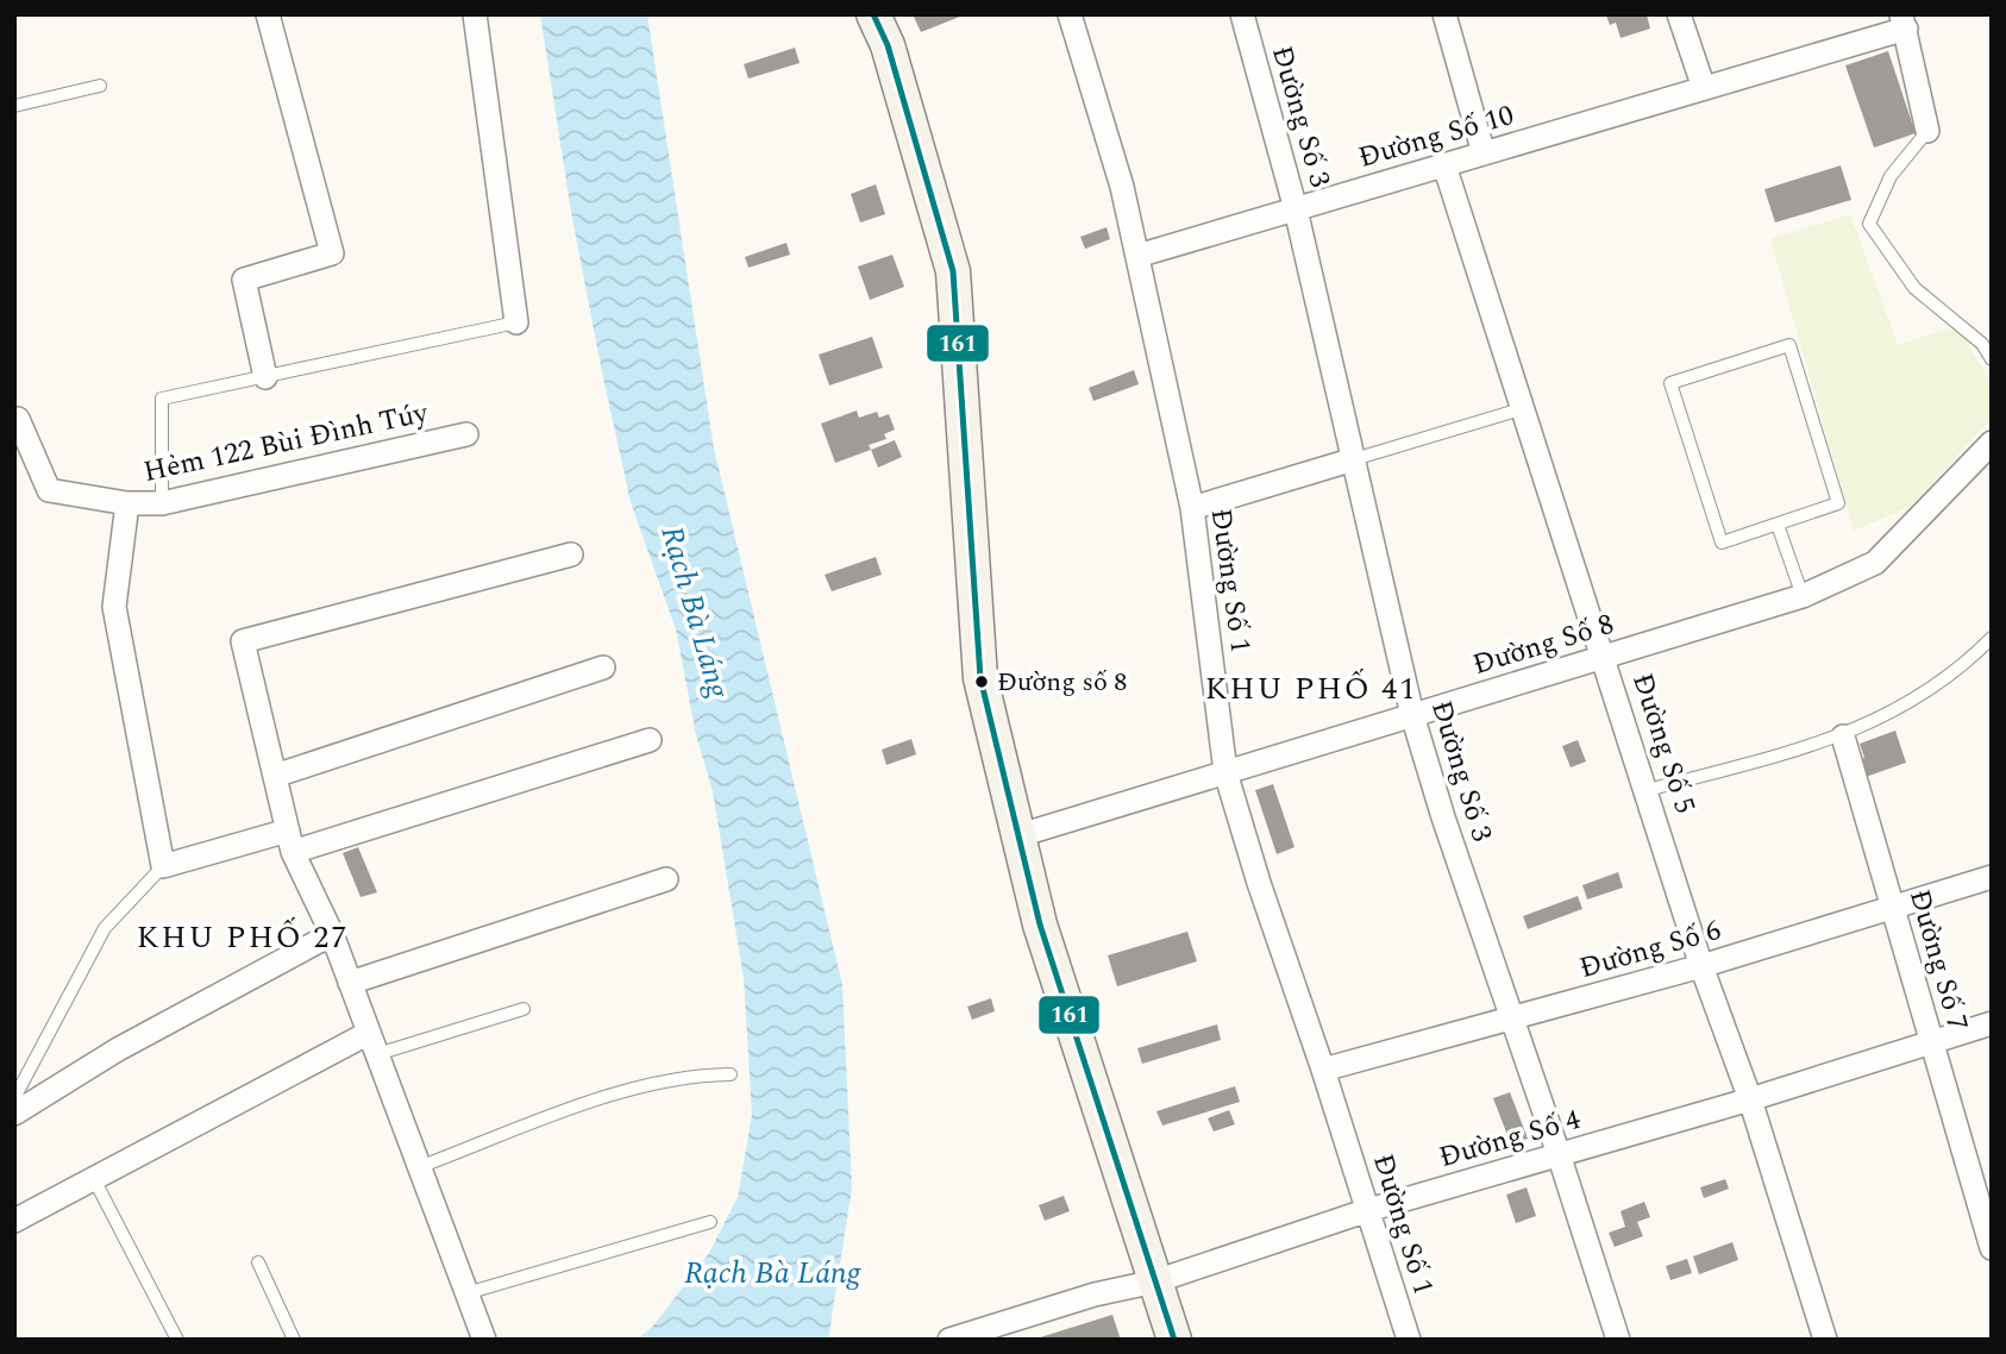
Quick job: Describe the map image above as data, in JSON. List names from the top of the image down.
{
  "streets": {
    "street": [
      "Đường Số 3",
      "Đường Số 10",
      "Hẻm 122 Bùi Đình Túy",
      "Đường Số 1",
      "Đường Số 8",
      "Đường Số 5",
      "Đường Số 6",
      "Đường Số 7",
      "Đường Số 4"
    ]
  },
  "crossings": [
    ["Đường Số 3", "Đường Số 10"],
    ["Đường Số 3", "Đường Số 8"],
    ["Đường Số 3", "Đường Số 6"],
    ["Đường Số 3", "Đường Số 4"],
    ["Đường Số 10", "Đường Số 1"],
    ["Đường Số 10", "Đường Số 5"],
    ["Đường Số 1", "Đường Số 8"],
    ["Đường Số 1", "Đường Số 6"],
    ["Đường Số 1", "Đường Số 4"],
    ["Đường Số 8", "Đường Số 5"],
    ["Đường Số 5", "Đường Số 6"],
    ["Đường Số 5", "Đường Số 4"],
    ["Đường Số 6", "Đường Số 7"],
    ["Đường Số 7", "Đường Số 4"]
  ],
  "districts": ["KHU PHỐ 41", "KHU PHỐ 27"],
  "water": ["Rạch Bà Láng"],
  "places": ["Đường số 8"],
  "lines": ["transit line 161"]
}
